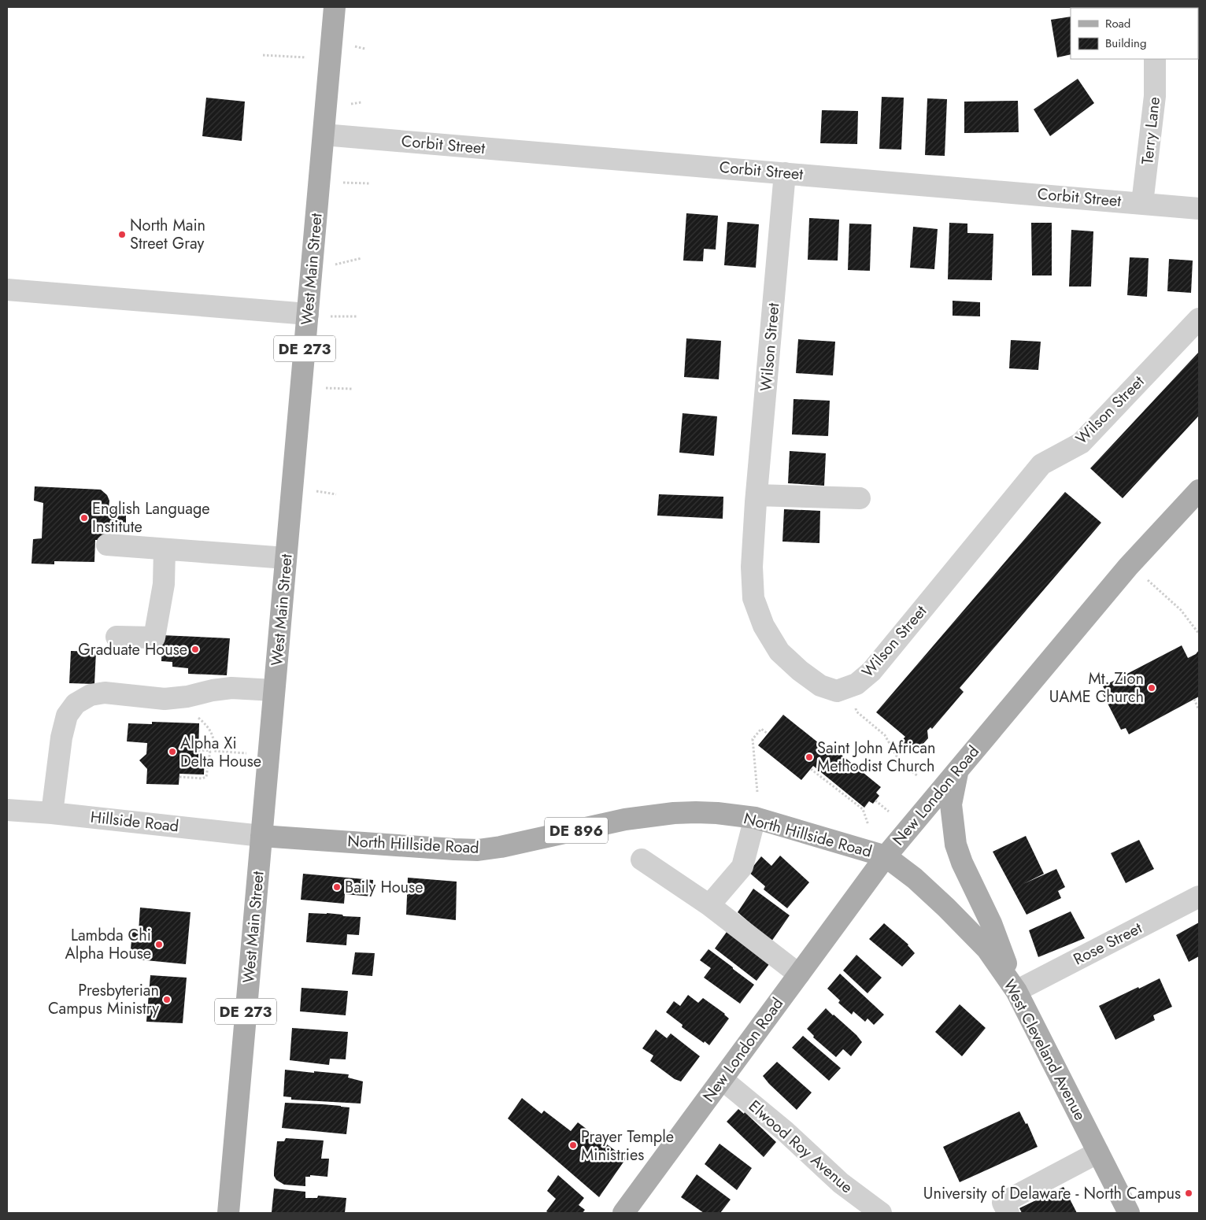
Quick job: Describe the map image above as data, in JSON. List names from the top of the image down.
{
  "streets": {
    "main road": [
      "West Main Street",
      "DE 273",
      "New London Road",
      "DE 896",
      "North Hillside Road",
      "West Cleveland Avenue"
    ],
    "street": [
      "Terry Lane",
      "Corbit Street",
      "Wilson Street",
      "Hillside Road",
      "Rose Street",
      "Elwood Roy Avenue"
    ]
  },
  "crossings": [
    ["Terry Lane", "Corbit Street"],
    ["Corbit Street", "West Main Street"],
    ["Corbit Street", "Wilson Street"],
    ["West Main Street", "Hillside Road"],
    ["West Main Street", "North Hillside Road"],
    ["New London Road", "North Hillside Road"],
    ["New London Road", "West Cleveland Avenue"],
    ["New London Road", "Elwood Roy Avenue"],
    ["Hillside Road", "North Hillside Road"],
    ["North Hillside Road", "West Cleveland Avenue"],
    ["Rose Street", "West Cleveland Avenue"]
  ],
  "places": [
    "North Main Street Gray",
    "English Language Institute",
    "Graduate House",
    "Mt. Zion UAME Church",
    "Alpha Xi Delta House",
    "Saint John African Methodist Church",
    "Baily House",
    "Lambda Chi Alpha House",
    "Presbyterian Campus Ministry",
    "Prayer Temple Ministries",
    "University of Delaware - North Campus"
  ],
  "legend": ["Road", "Building"]
}
